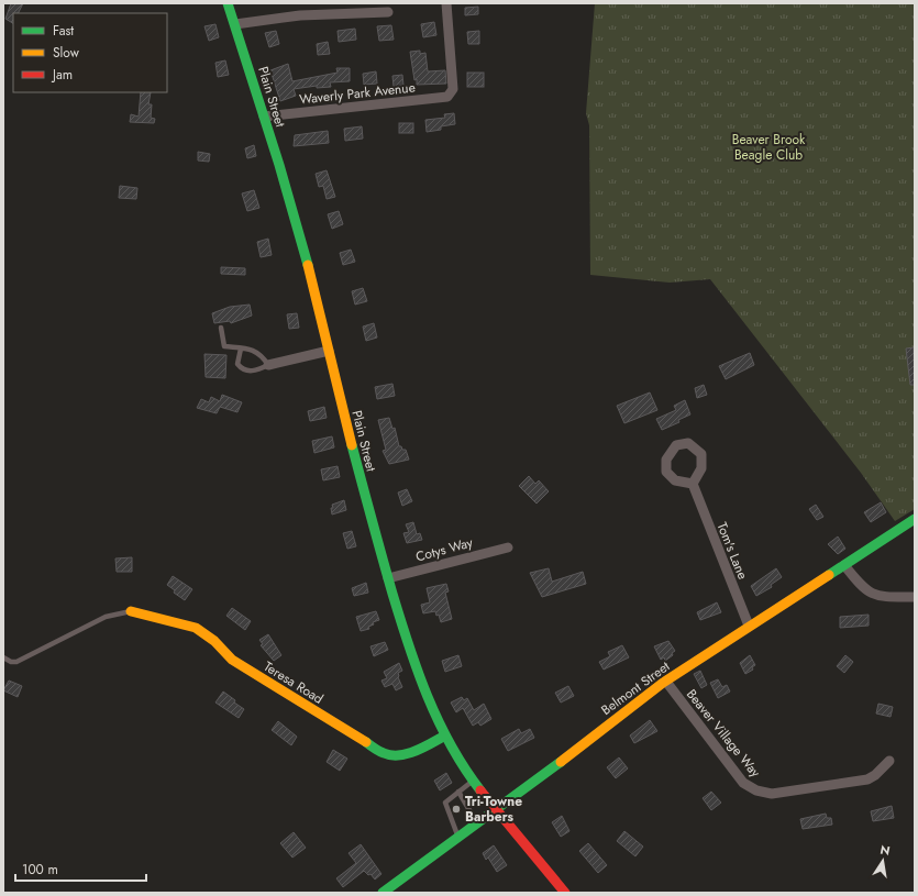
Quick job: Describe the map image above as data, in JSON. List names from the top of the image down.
{
  "streets": {
    "main road": ["Plain Street", "Teresa Road", "Belmont Street"],
    "street": [
      "Waverly Park Avenue",
      "Cotys Way",
      "Tom's Lane",
      "Beaver Village Way"
    ]
  },
  "crossings": [
    ["Waverly Park Avenue", "Plain Street"],
    ["Plain Street", "Cotys Way"],
    ["Plain Street", "Teresa Road"],
    ["Plain Street", "Belmont Street"],
    ["Tom's Lane", "Belmont Street"],
    ["Belmont Street", "Beaver Village Way"]
  ],
  "parks": ["Beaver Brook Beagle Club"],
  "places": ["Tri-Towne Barbers"],
  "legend": ["Fast", "Slow", "Jam"],
  "scale_bar": "100 m",
  "north": "top"
}
